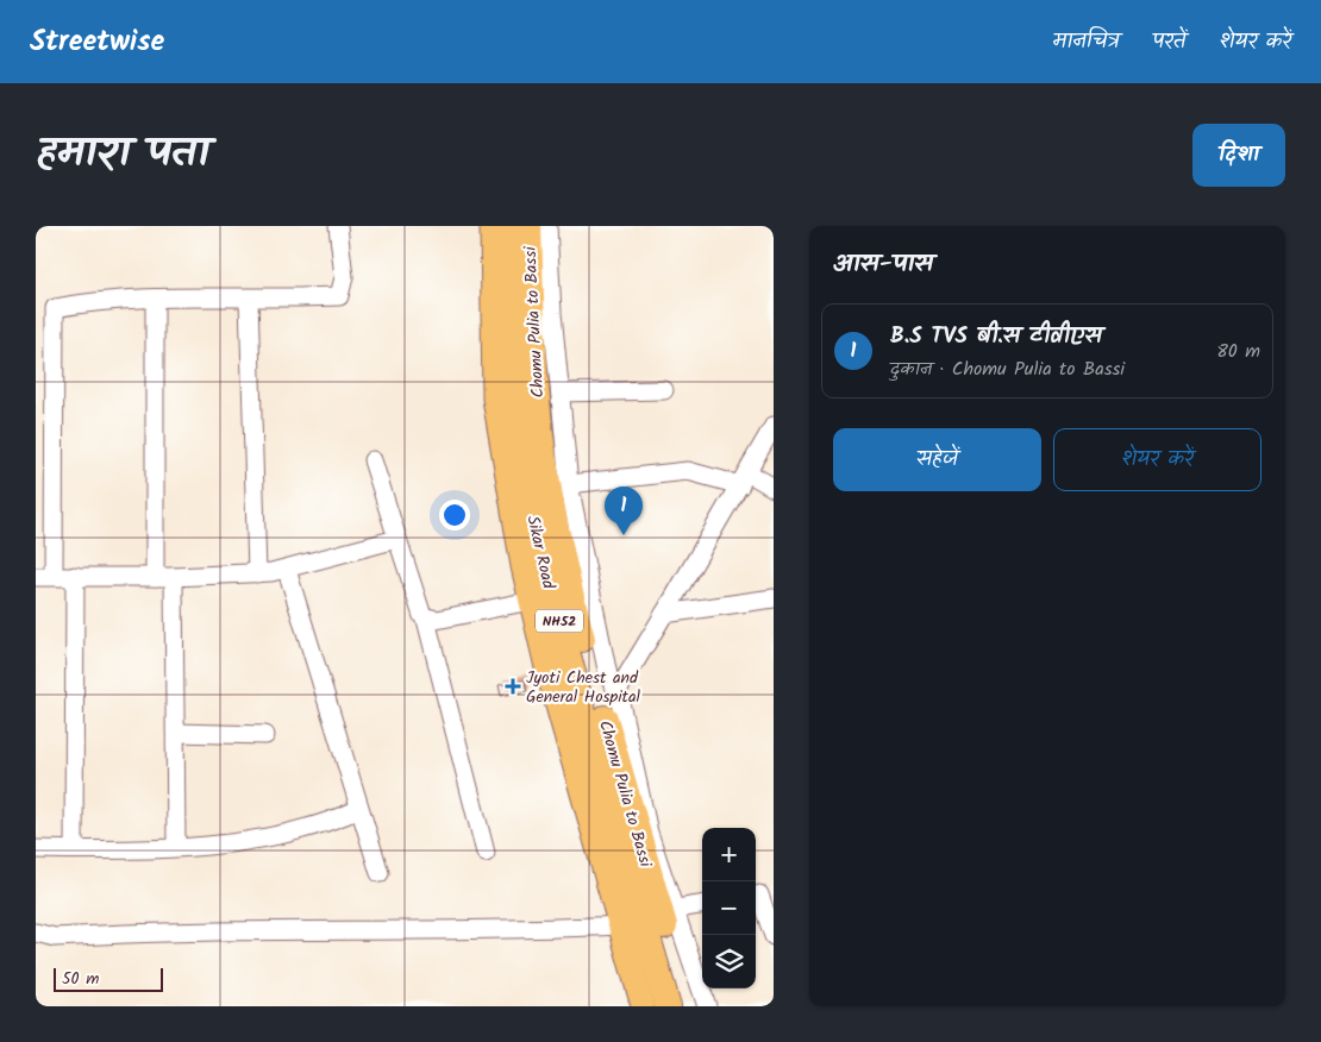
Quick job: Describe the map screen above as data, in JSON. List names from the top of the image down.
{
  "streets": {
    "highway": ["Chomu Pulia to Bassi", "Sikar Road", "NH52"]
  },
  "places": {
    "health": ["Jyoti Chest and General Hospital"]
  },
  "scale_bar": "50 m",
  "page": {
    "header": "Streetwise",
    "nav": ["मानचित्र", "परतें", "शेयर करें"],
    "title": "हमारा पता",
    "buttons": [
      "दिशा",
      ["सहेजें", "शेयर करें"]
    ],
    "heading": "आस-पास",
    "list": [
      {
        "mark": "1",
        "name": "B.S TVS बी.स टीवीएस",
        "note": "दुकान · Chomu Pulia to Bassi",
        "value": "80 m"
      }
    ],
    "pins": "1",
    "map_buttons": ["+", "−"],
    "scale": "50 m"
  }
}
